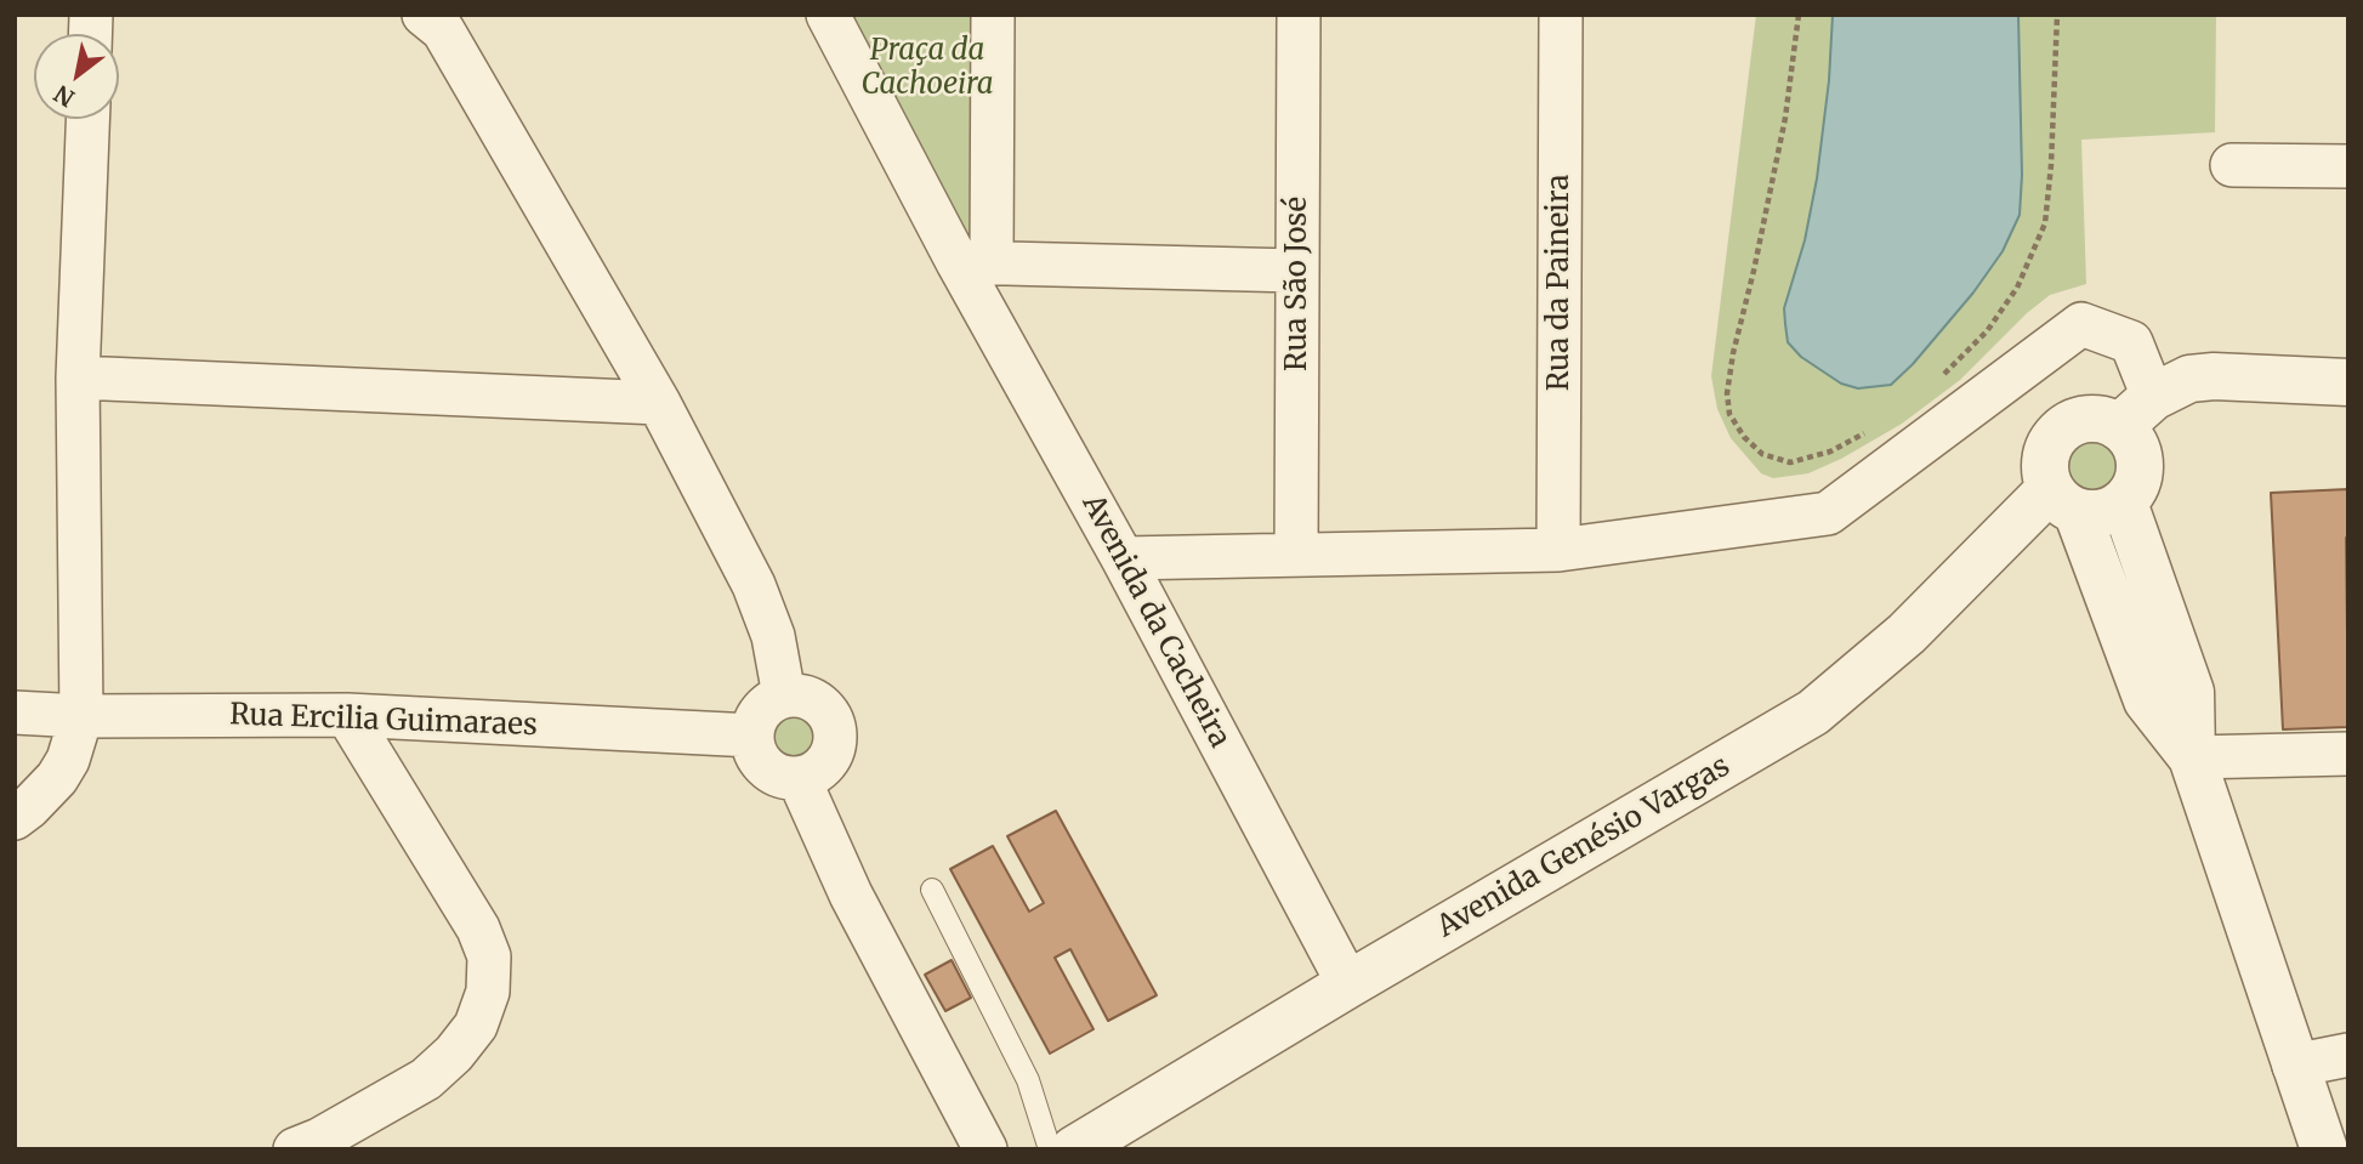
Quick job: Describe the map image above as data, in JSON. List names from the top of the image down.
{
  "streets": {
    "street": [
      "Rua da Paineira",
      "Rua São José",
      "Avenida da Cacheira",
      "Rua Ercilia Guimaraes",
      "Avenida Genésio Vargas"
    ]
  },
  "crossings": [
    ["Avenida da Cacheira", "Avenida Genésio Vargas"]
  ],
  "parks": ["Praça da Cachoeira"],
  "north": "bottom left"
}
